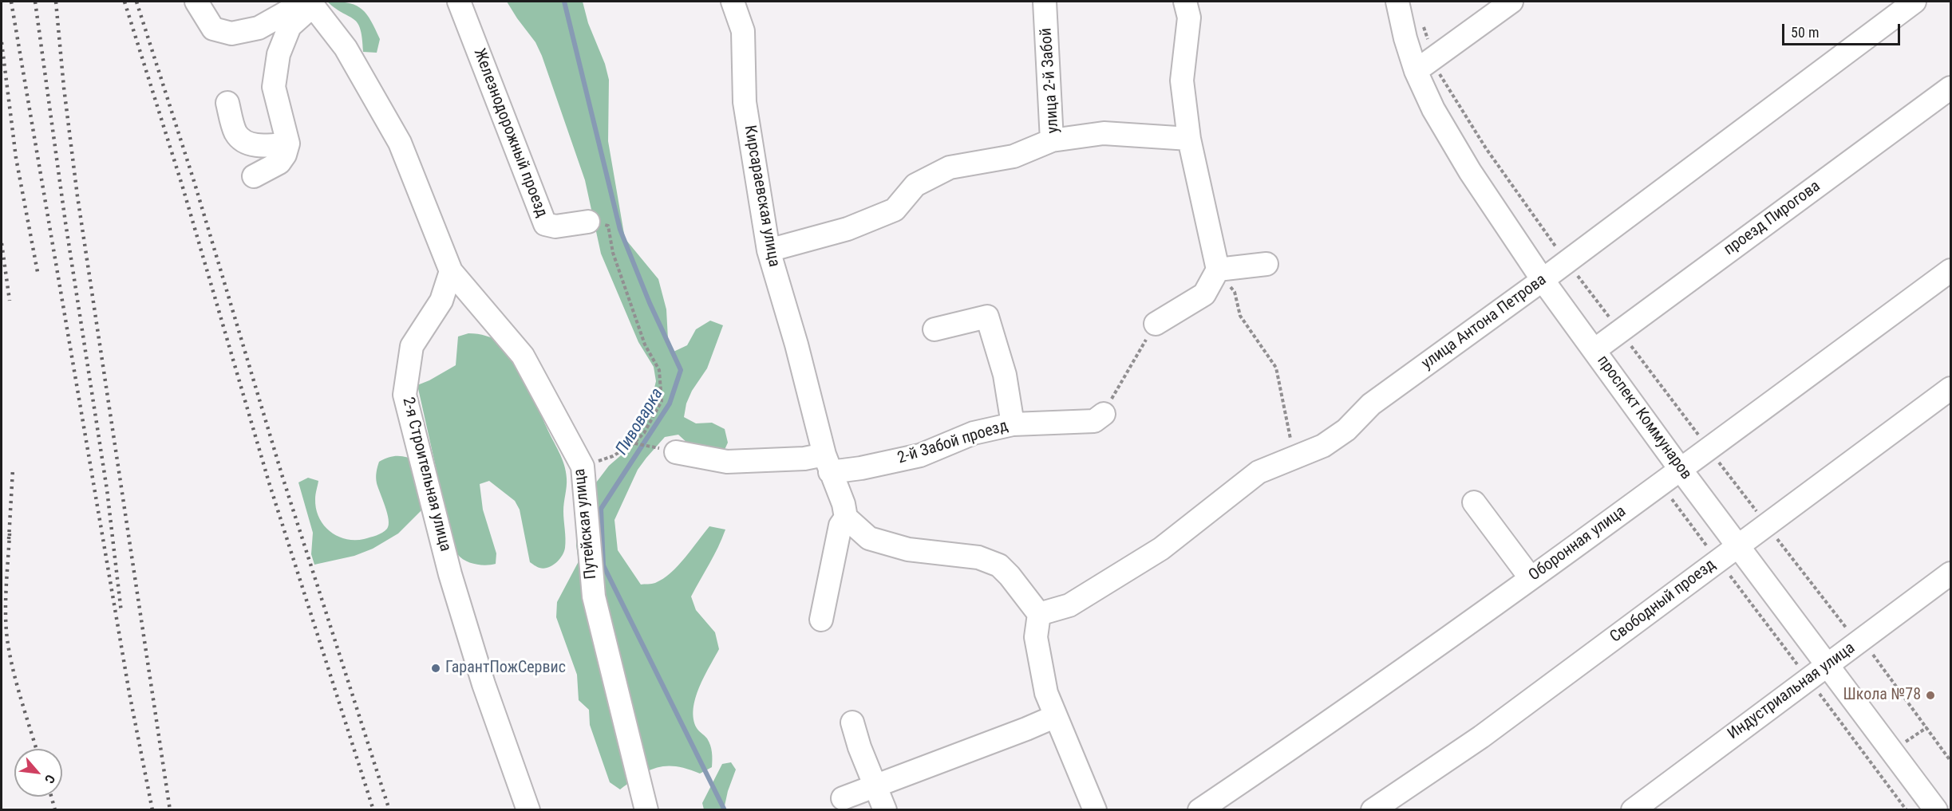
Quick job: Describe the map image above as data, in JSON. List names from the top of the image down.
{
  "streets": {
    "street": [
      "улица 2-й Забой",
      "Железнодорожный проезд",
      "Кирсараевская улица",
      "проезд Пирогова",
      "улица Антона Петрова",
      "проспект Коммунаров",
      "2-й Забой проезд",
      "2-я Строительная улица",
      "Путейская улица",
      "Оборонная улица",
      "Свободный проезд",
      "Индустриальная улица"
    ]
  },
  "crossings": [
    ["Кирсараевская улица", "2-й Забой проезд"],
    ["проезд Пирогова", "проспект Коммунаров"],
    ["улица Антона Петрова", "проспект Коммунаров"],
    ["проспект Коммунаров", "Оборонная улица"],
    ["проспект Коммунаров", "Свободный проезд"],
    ["проспект Коммунаров", "Индустриальная улица"],
    ["2-я Строительная улица", "Путейская улица"]
  ],
  "water": ["Пивоварка"],
  "places": ["ГарантПожСервис", "Школа №78"],
  "scale_bar": "50 m",
  "north": "bottom right"
}
